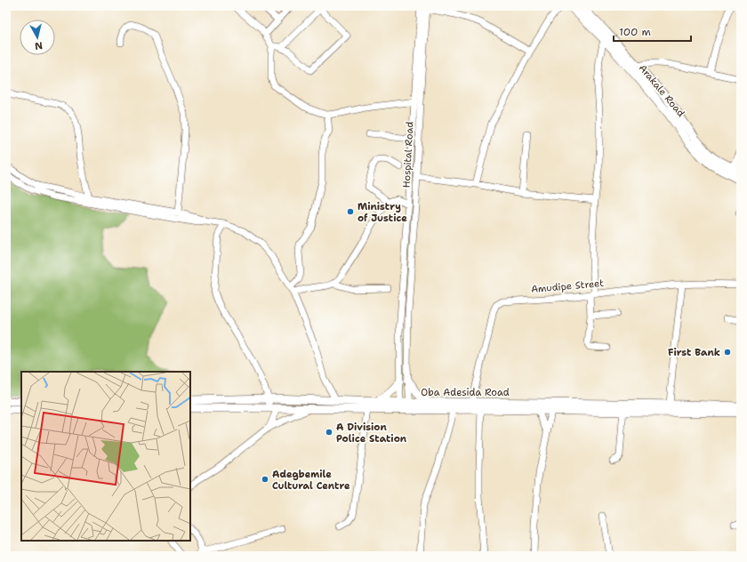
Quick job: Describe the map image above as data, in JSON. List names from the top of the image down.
{
  "streets": {
    "main road": ["Arakale Road", "Oba Adesida Road"],
    "street": ["Hospital Road", "Amudipe Street"]
  },
  "crossings": [
    ["Hospital Road", "Oba Adesida Road"],
    ["Amudipe Street", "Oba Adesida Road"]
  ],
  "places": [
    "Ministry of Justice",
    "First Bank",
    "A Division Police Station",
    "Adegbemile Cultural Centre"
  ],
  "scale_bar": "100 m",
  "north": "bottom"
}
